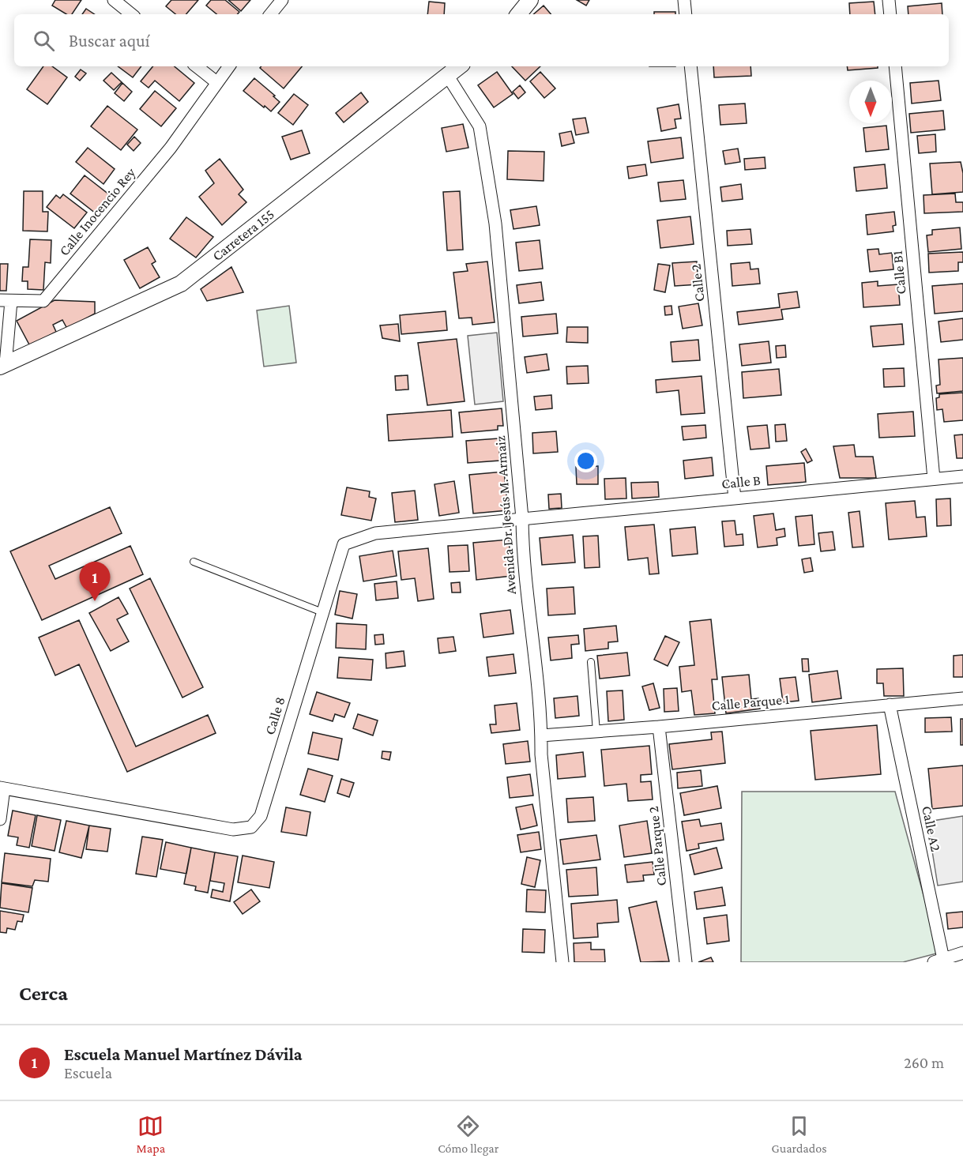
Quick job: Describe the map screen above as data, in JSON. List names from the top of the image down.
{
  "streets": {
    "street": [
      "Calle Inocencio Rey",
      "Carretera 155",
      "Calle B1",
      "Calle 2",
      "Calle B",
      "Avenida Dr. Jesús M. Armaiz",
      "Calle Parque 1",
      "Calle 8",
      "Calle A2",
      "Calle Parque 2"
    ]
  },
  "crossings": [
    ["Calle Inocencio Rey", "Carretera 155"],
    ["Carretera 155", "Avenida Dr. Jesús M. Armaiz"],
    ["Calle B1", "Calle B"],
    ["Calle 2", "Calle B"],
    ["Calle B", "Avenida Dr. Jesús M. Armaiz"],
    ["Calle B", "Calle 8"],
    ["Avenida Dr. Jesús M. Armaiz", "Calle Parque 1"],
    ["Avenida Dr. Jesús M. Armaiz", "Calle 8"],
    ["Calle Parque 1", "Calle A2"],
    ["Calle Parque 1", "Calle Parque 2"]
  ],
  "north": "bottom",
  "page": {
    "search": "Buscar aquí",
    "pins": "1",
    "heading": "Cerca",
    "list": [
      {
        "mark": "1",
        "name": "Escuela Manuel Martínez Dávila",
        "note": "Escuela",
        "value": "260 m"
      }
    ],
    "nav": ["Mapa", "Cómo llegar", "Guardados"]
  }
}
